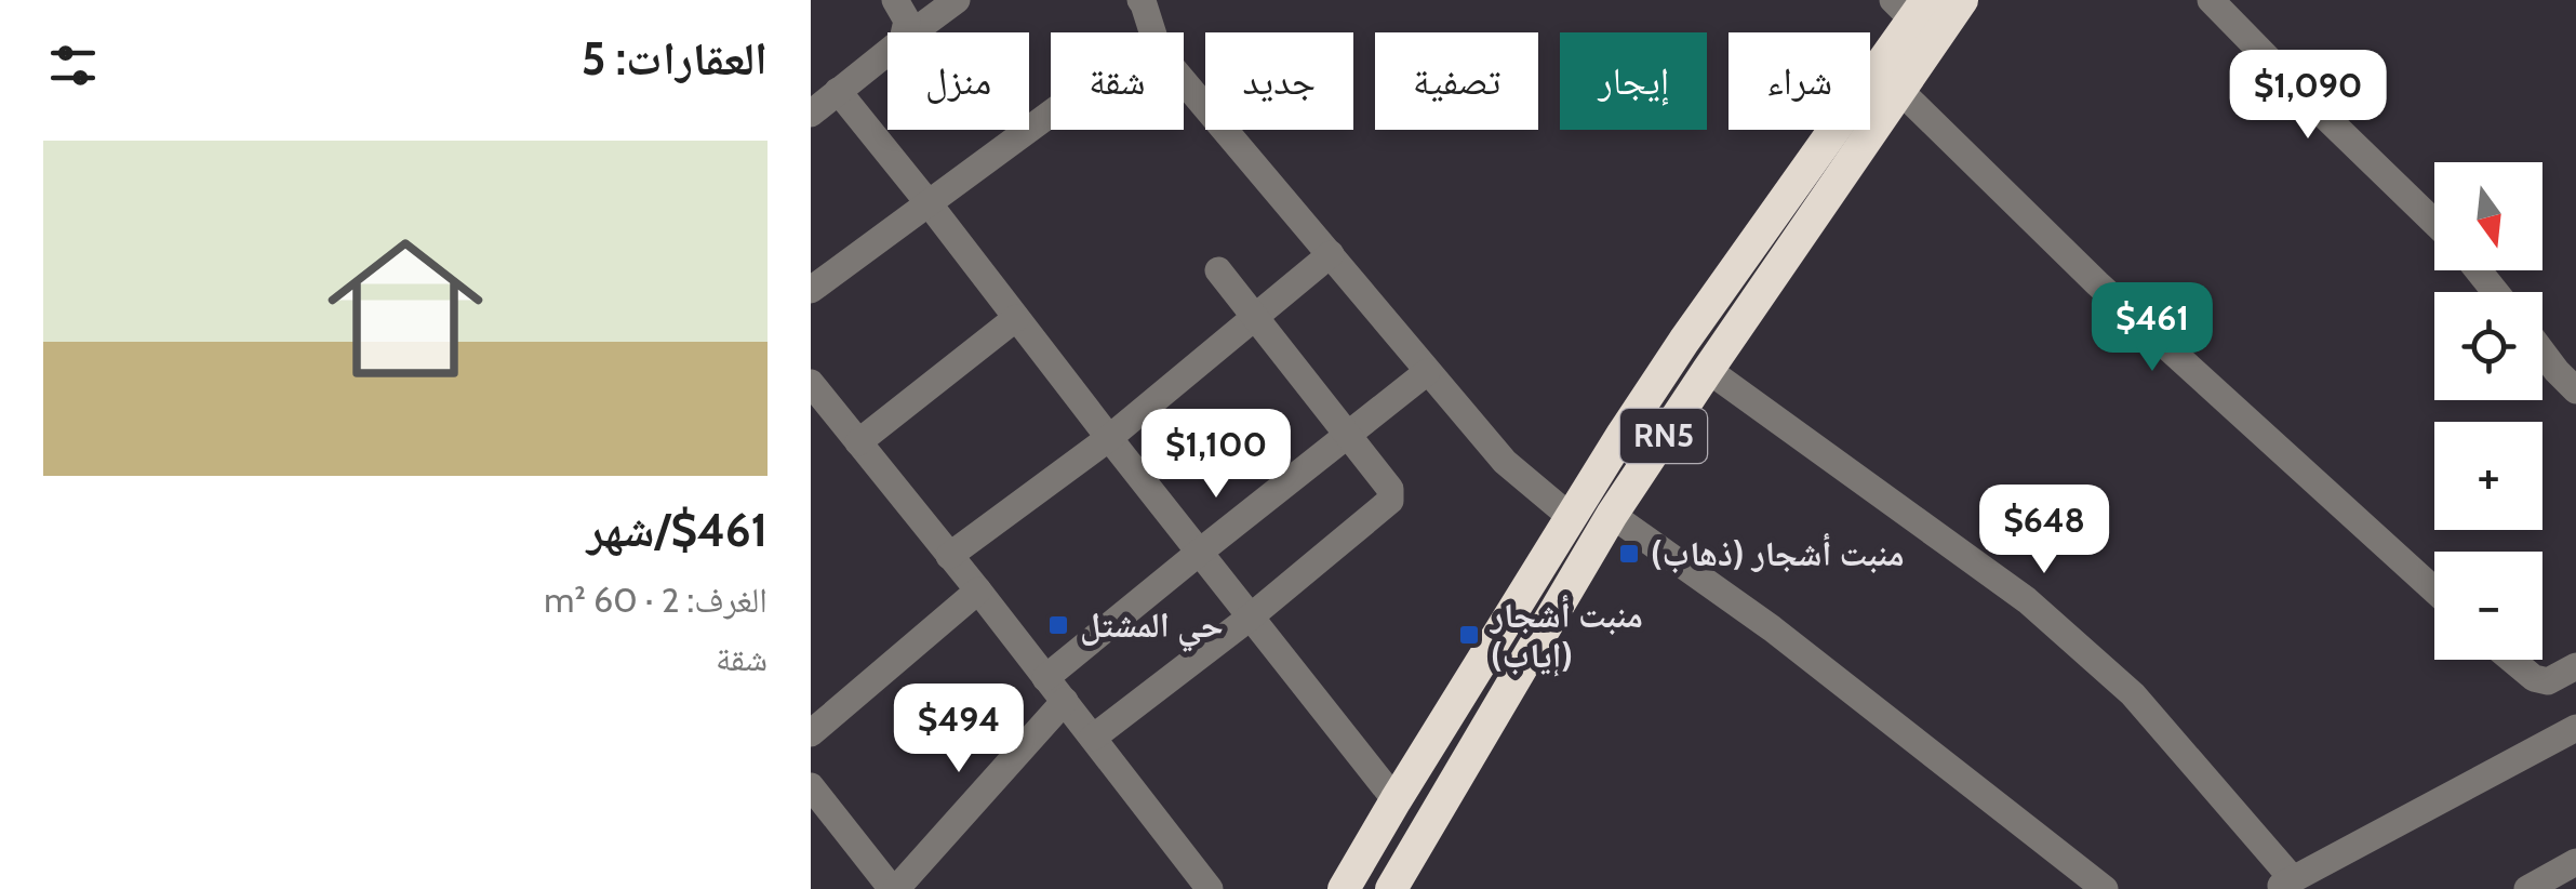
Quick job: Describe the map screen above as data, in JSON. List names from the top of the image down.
{
  "streets": {
    "highway": ["RN5"]
  },
  "places": {
    "transit": ["منبت أشجار (ذهاب)", "حي المشتل", "منبت أشجار (إياب)"]
  },
  "north": "bottom",
  "page": {
    "heading": "العقارات: 5",
    "chip": [
      "شراء",
      "إيجار",
      "تصفية",
      "جديد",
      "شقة",
      "منزل"
    ],
    "price": [
      "$1,090",
      "$461",
      "$1,100",
      "$648",
      "$494"
    ],
    "list": [
      {
        "name": "$461/شهر",
        "note": "الغرف: 2 · 60 m² · شقة"
      }
    ],
    "map_buttons": ["+", "−"]
  }
}
